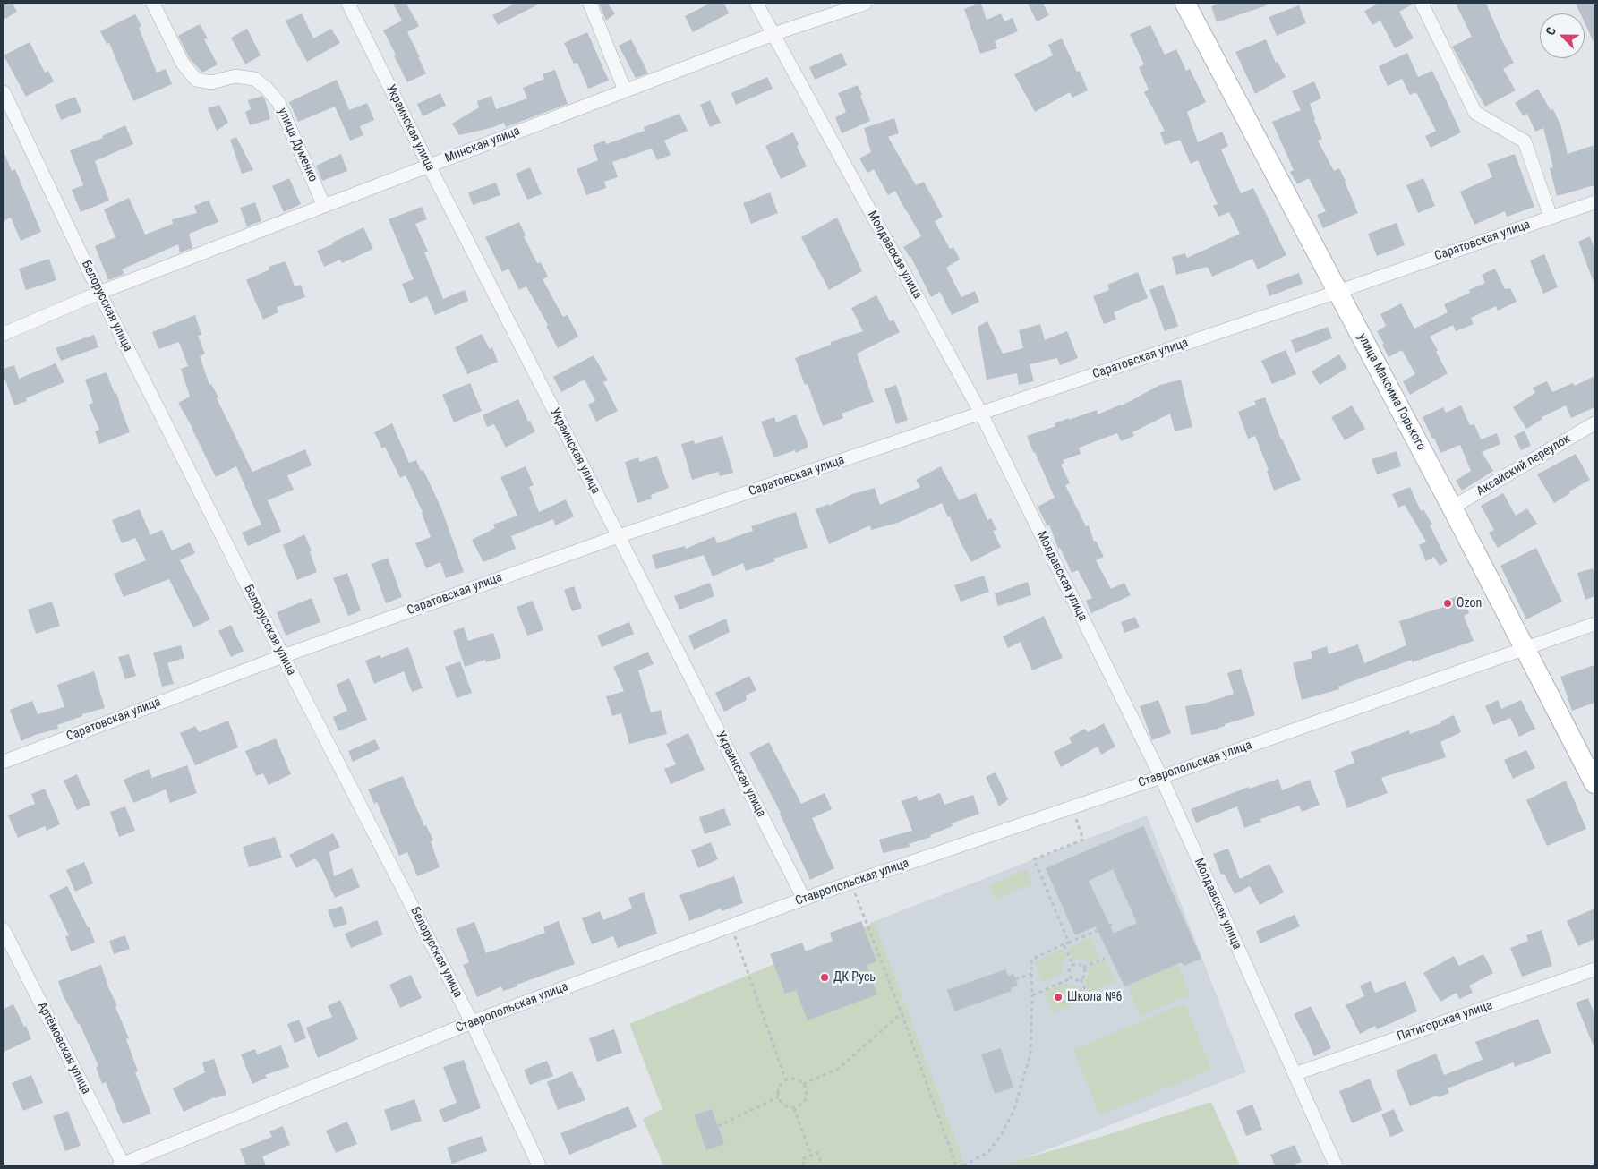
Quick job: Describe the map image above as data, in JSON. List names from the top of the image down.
{
  "streets": {
    "main road": ["улица Максима Горького"],
    "street": [
      "Украинская улица",
      "улица Думенко",
      "Минская улица",
      "Саратовская улица",
      "Молдавская улица",
      "Белорусская улица",
      "Аксайский переулок",
      "Ставропольская улица",
      "Пятигорская улица",
      "Артёмовская улица"
    ]
  },
  "crossings": [
    ["Украинская улица", "Минская улица"],
    ["Украинская улица", "Саратовская улица"],
    ["Украинская улица", "Ставропольская улица"],
    ["улица Думенко", "Минская улица"],
    ["Минская улица", "Молдавская улица"],
    ["Минская улица", "Белорусская улица"],
    ["Саратовская улица", "Молдавская улица"],
    ["Саратовская улица", "Белорусская улица"],
    ["Саратовская улица", "улица Максима Горького"],
    ["Молдавская улица", "Ставропольская улица"],
    ["Молдавская улица", "Пятигорская улица"],
    ["Белорусская улица", "Ставропольская улица"],
    ["улица Максима Горького", "Аксайский переулок"],
    ["улица Максима Горького", "Ставропольская улица"],
    ["Ставропольская улица", "Артёмовская улица"]
  ],
  "places": ["Ozon", "ДК Русь", "Школа №6"],
  "north": "top left"
}
